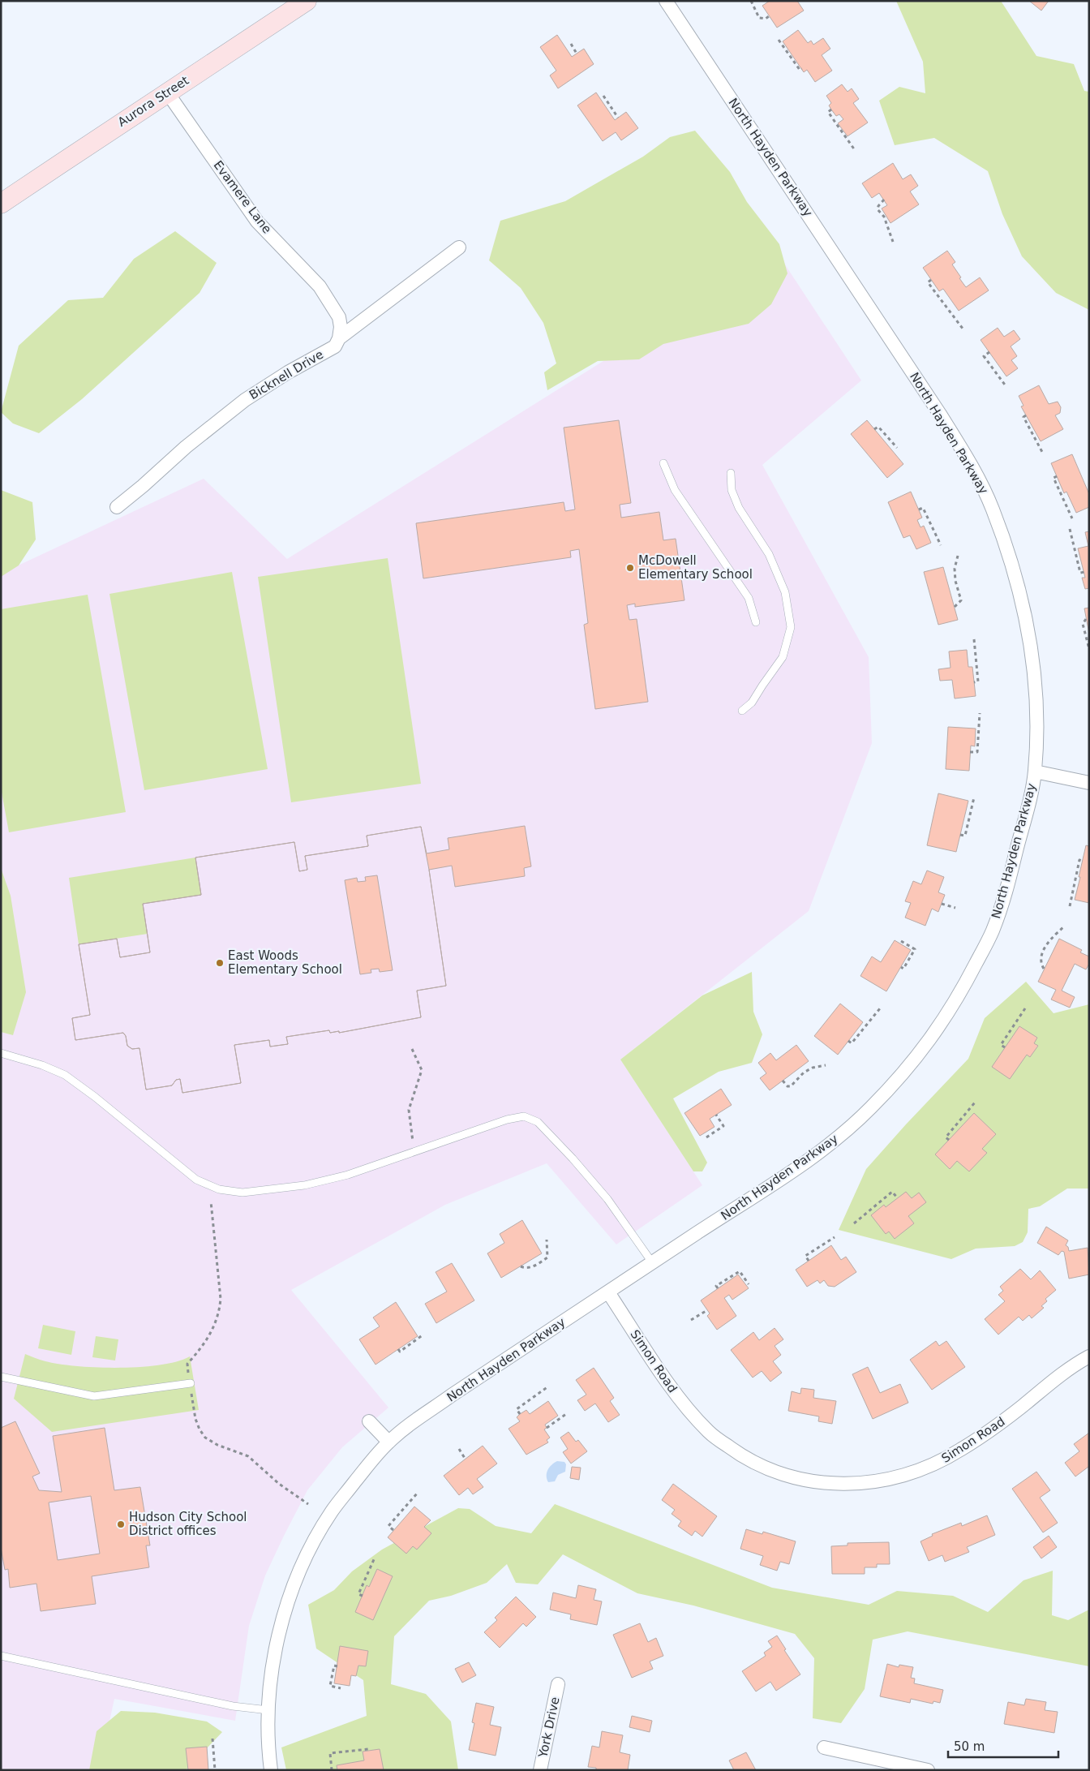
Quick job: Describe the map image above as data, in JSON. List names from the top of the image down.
{
  "streets": {
    "street": [
      "Aurora Street",
      "North Hayden Parkway",
      "Evamere Lane",
      "Bicknell Drive",
      "Simon Road",
      "York Drive"
    ]
  },
  "crossings": [
    ["Aurora Street", "Evamere Lane"],
    ["North Hayden Parkway", "Simon Road"],
    ["Evamere Lane", "Bicknell Drive"]
  ],
  "places": ["McDowell Elementary School", "East Woods Elementary School", "Hudson City School District offices"],
  "scale_bar": "50 m"
}
